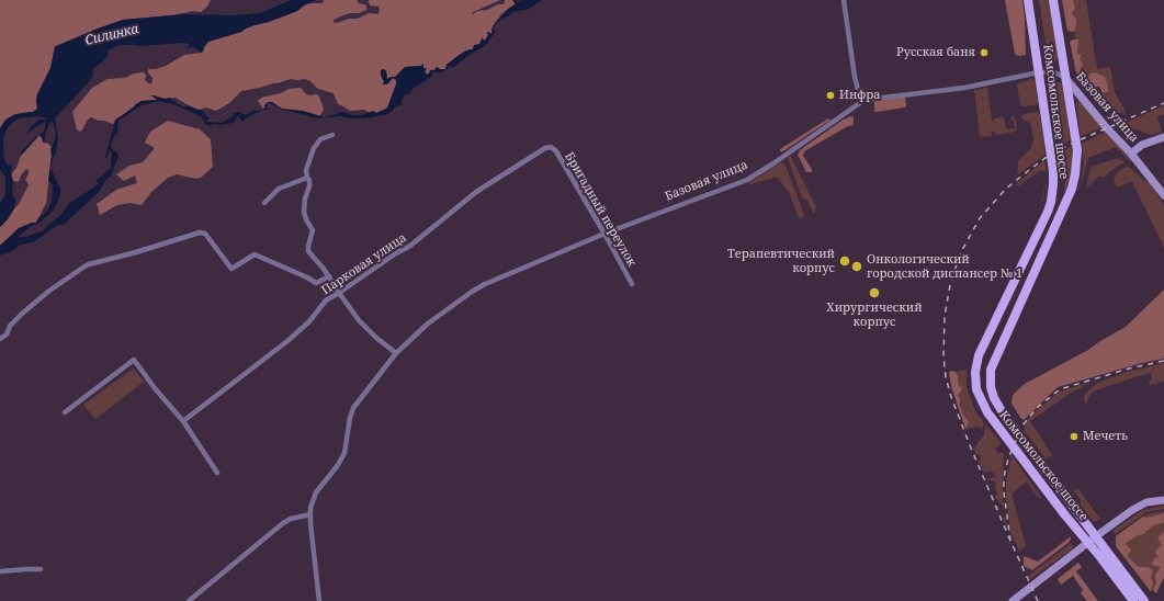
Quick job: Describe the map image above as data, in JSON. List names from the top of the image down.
{
  "streets": {
    "main road": ["Комсомольское шоссе"],
    "street": ["Базовая улица", "Бригадный переулок", "Парковая улица"]
  },
  "crossings": [
    ["Базовая улица", "Комсомольское шоссе"],
    ["Базовая улица", "Бригадный переулок"],
    ["Бригадный переулок", "Парковая улица"]
  ],
  "water": ["Силинка"],
  "places": [
    "Русская баня",
    "Инфра",
    "Терапевтический корпус",
    "Онкологический городской диспансер № 1",
    "Хирургический корпус",
    "Мечеть"
  ]
}
